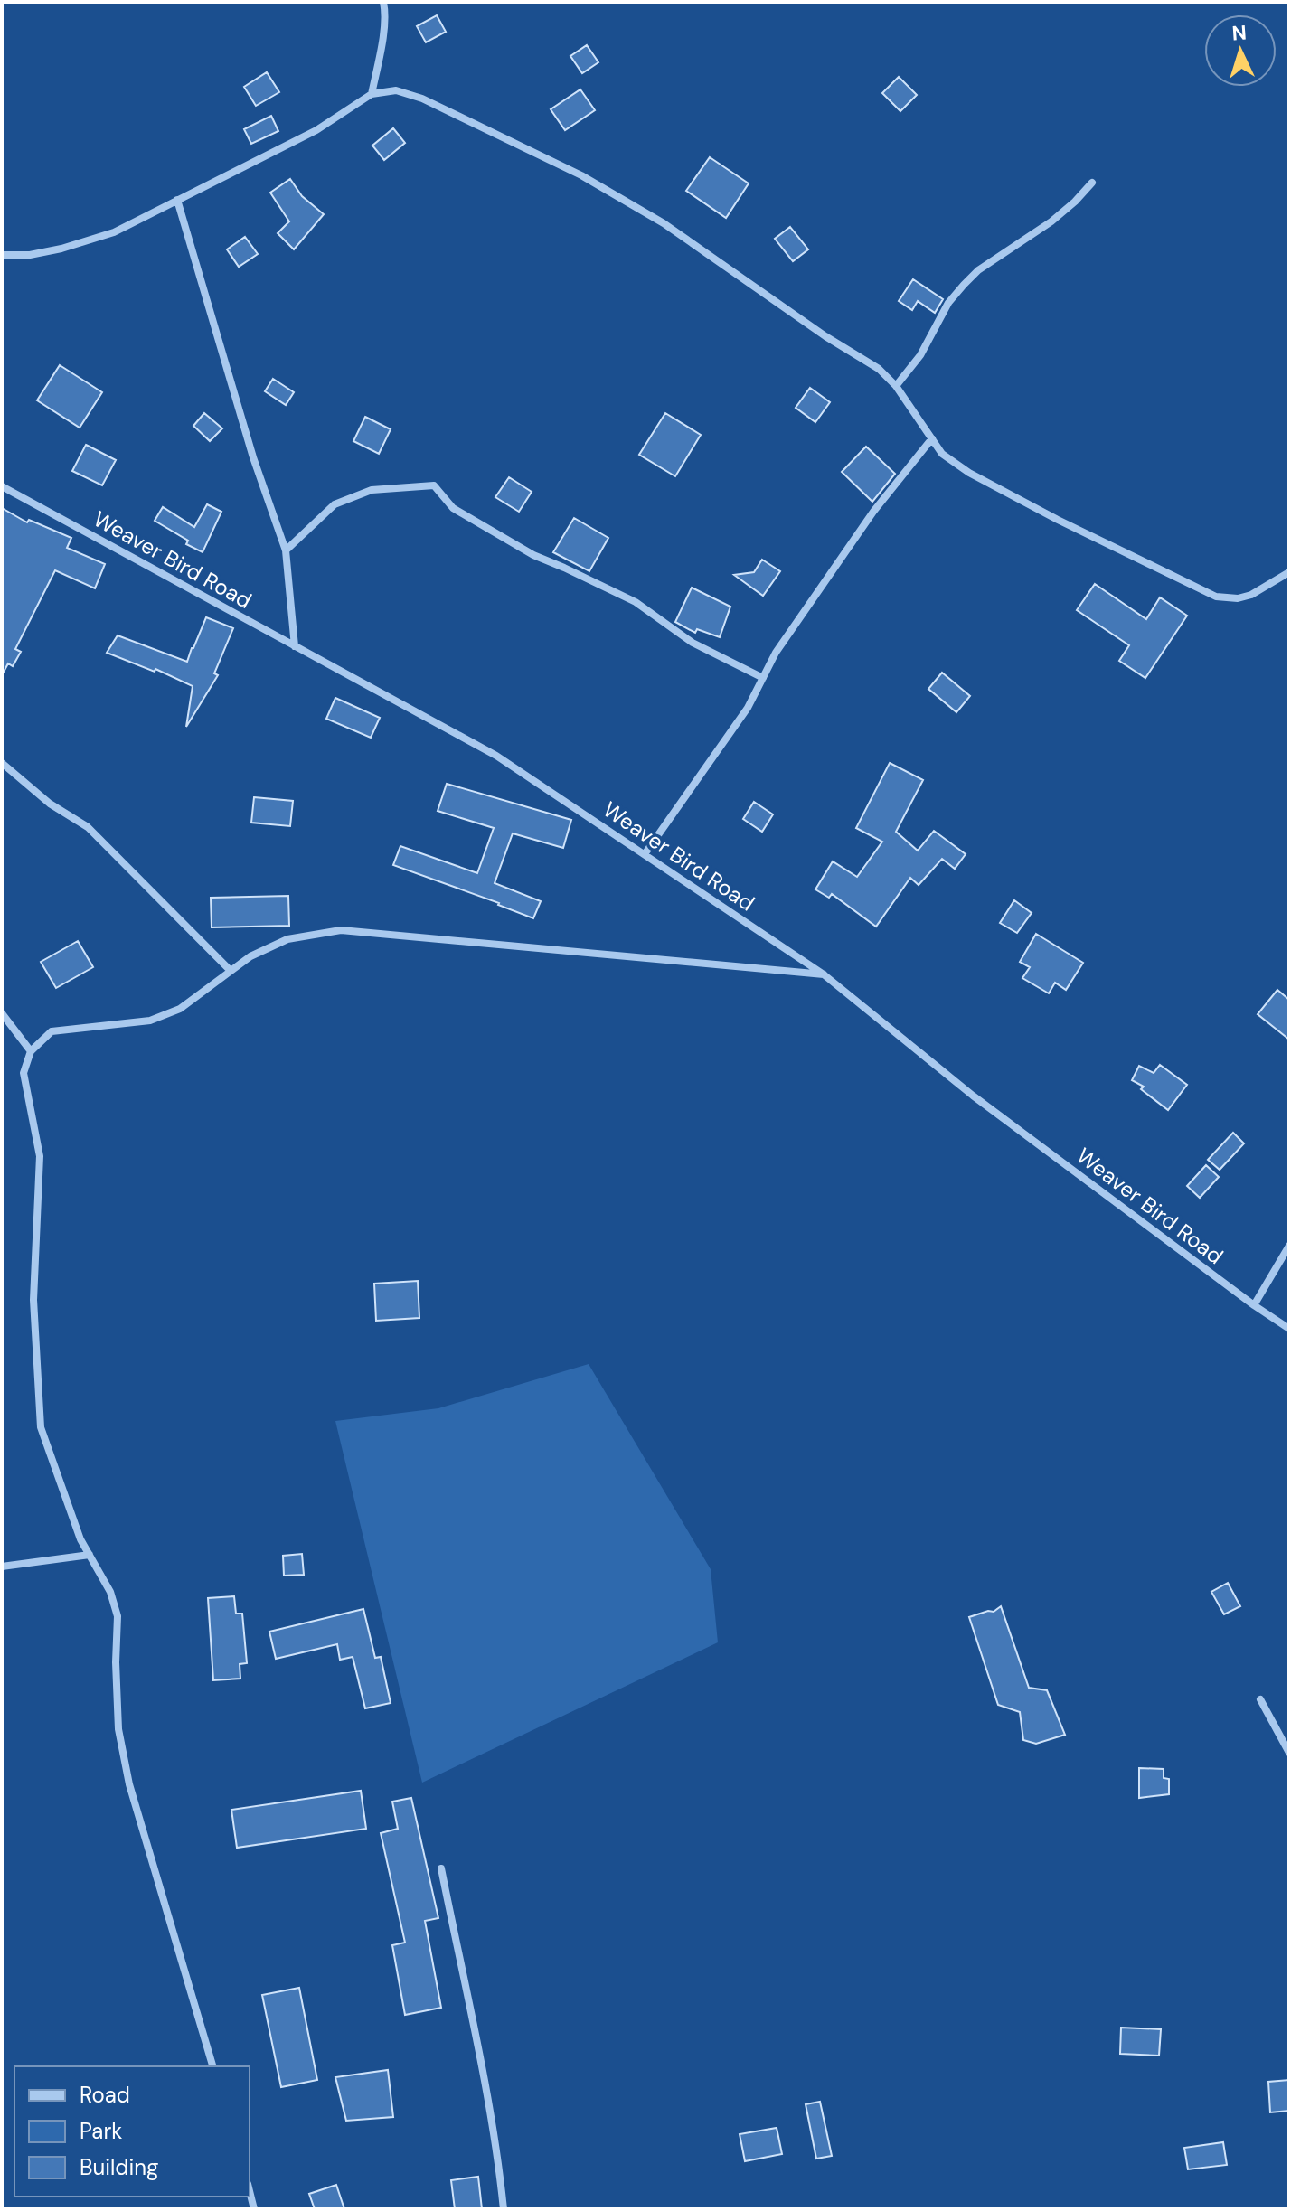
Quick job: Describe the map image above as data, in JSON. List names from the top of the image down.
{
  "streets": {
    "street": ["Weaver Bird Road"]
  },
  "legend": ["Road", "Park", "Building"],
  "north": "top"
}
